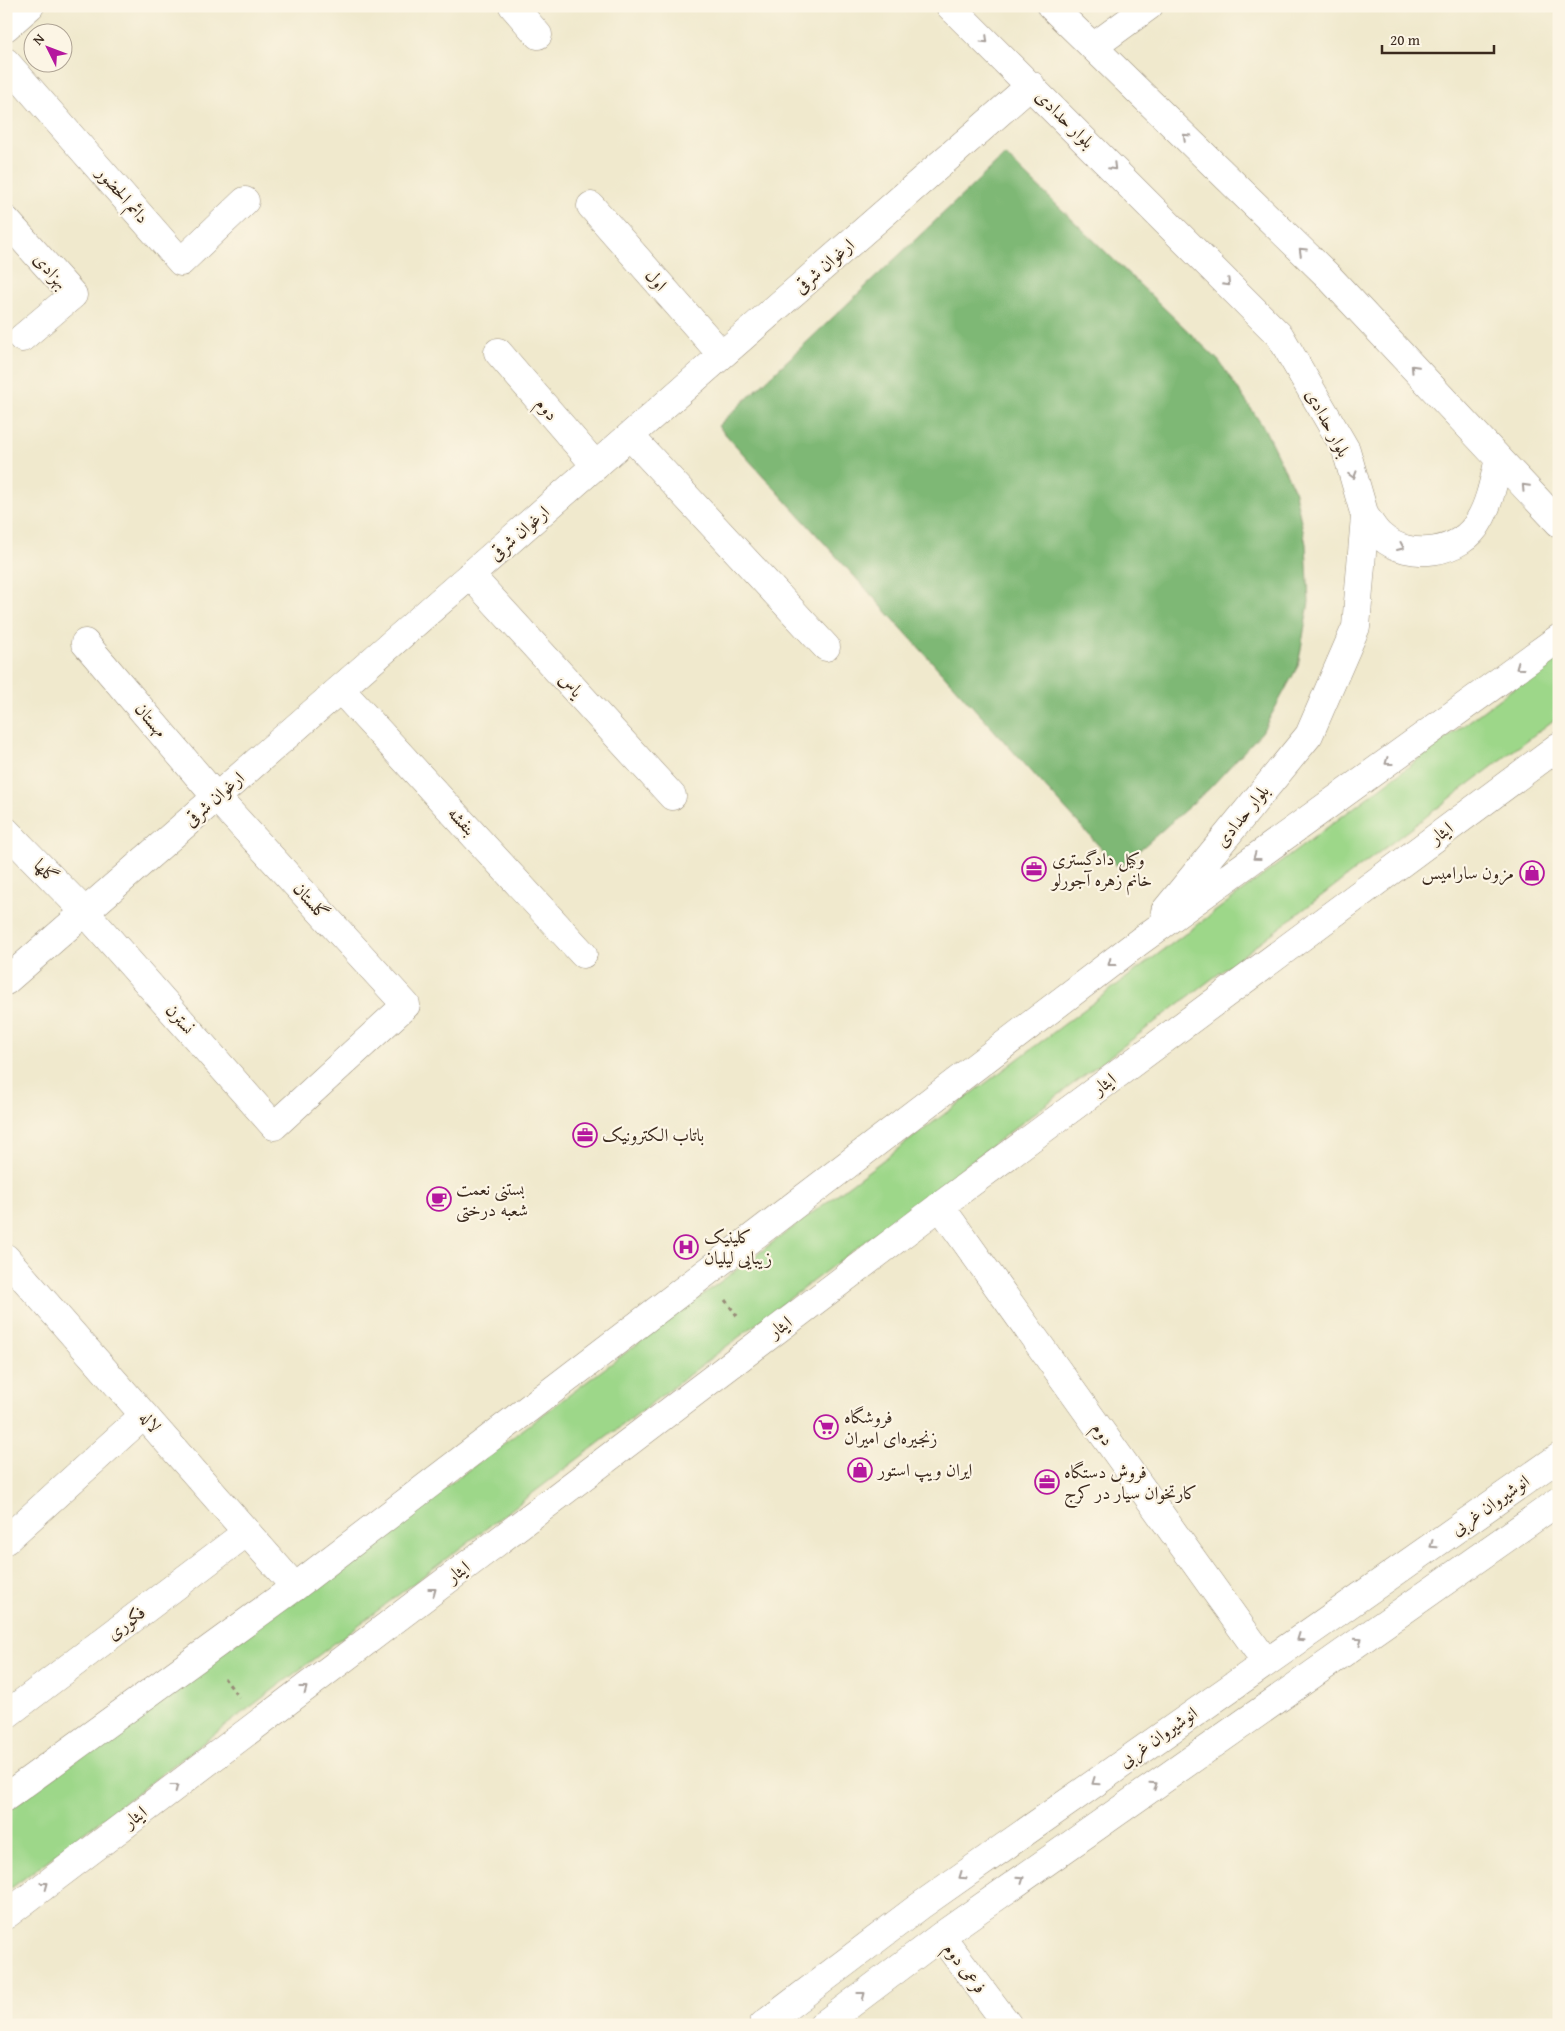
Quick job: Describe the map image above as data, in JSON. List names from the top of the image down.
{
  "streets": {
    "street": [
      "بلوار حدادی",
      "دائم الحضور",
      "ارغوان شرقی",
      "بهزادی",
      "اول",
      "دوم",
      "یاس",
      "مهستان",
      "بنفشه",
      "ایثار",
      "گلها",
      "گلستان",
      "نسترن",
      "لاله",
      "انوشیروان غربی",
      "فکوری",
      "فرعی دوم"
    ]
  },
  "crossings": [
    ["بلوار حدادی", "ارغوان شرقی"],
    ["ارغوان شرقی", "اول"],
    ["ارغوان شرقی", "دوم"],
    ["ارغوان شرقی", "یاس"],
    ["ارغوان شرقی", "مهستان"],
    ["ارغوان شرقی", "بنفشه"],
    ["ارغوان شرقی", "گلها"],
    ["ارغوان شرقی", "گلستان"],
    ["ارغوان شرقی", "نسترن"],
    ["دوم", "ایثار"],
    ["دوم", "انوشیروان غربی"],
    ["مهستان", "گلستان"],
    ["گلها", "نسترن"],
    ["گلستان", "نسترن"],
    ["لاله", "فکوری"],
    ["انوشیروان غربی", "فرعی دوم"]
  ],
  "places": {
    "office": ["وکیل دادگستری خانم زهره آجورلو", "باتاب الکترونیک", "فروش دستگاه کارتخوان سیار در کرج"],
    "shop": ["مزون سارامیس", "ایران ویپ استور"],
    "cafe": ["بستنی نعمت شعبه درختی"],
    "hospital": ["کلینیک زیبایی لیلیان"],
    "supermarket": ["فروشگاه زنجیره‌ای امیران"]
  },
  "scale_bar": "20 m",
  "north": "top left"
}
